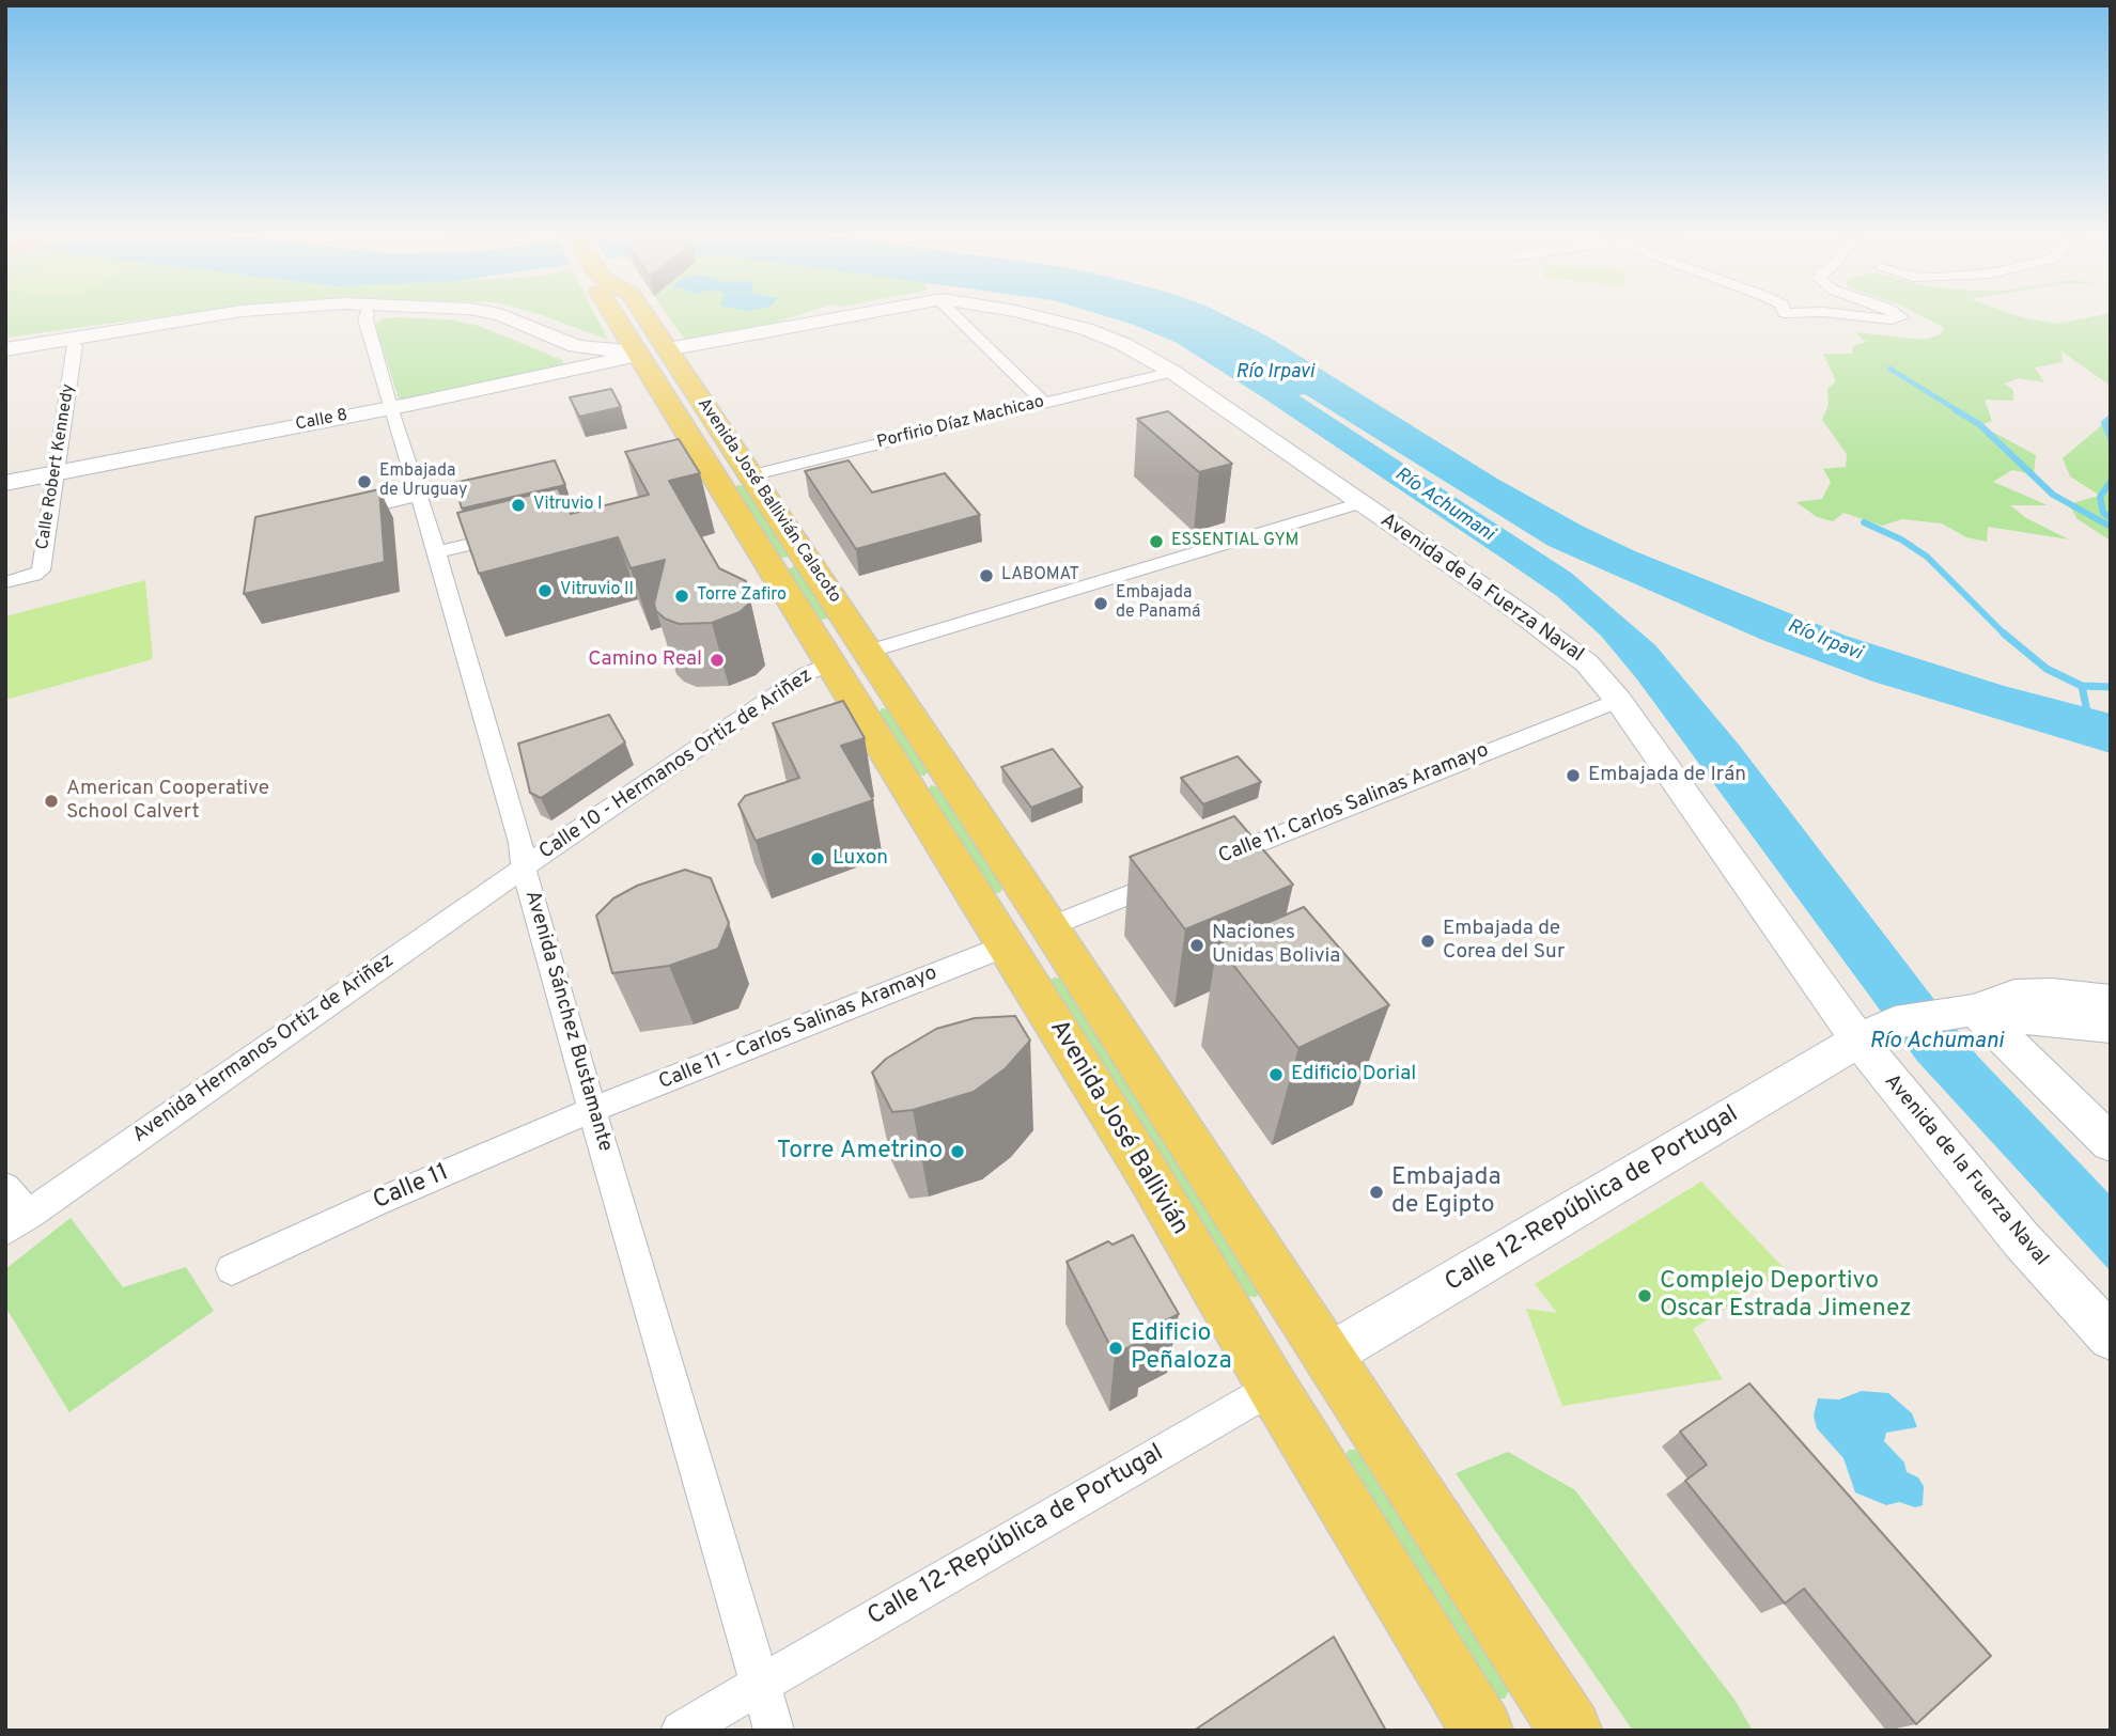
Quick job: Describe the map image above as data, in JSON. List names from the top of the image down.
{
  "streets": {
    "main road": [
      "Calle 8",
      "Avenida José Ballivián Calacoto",
      "Avenida de la Fuerza Naval",
      "Avenida José Ballivián",
      "Calle 12-República de Portugal"
    ],
    "street": [
      "Porfirio Díaz Machicao",
      "Calle Robert Kennedy",
      "Calle 10 - Hermanos Ortiz de Ariñez",
      "Calle 11. Carlos Salinas Aramayo",
      "Avenida Sánchez Bustamante",
      "Calle 11 - Carlos Salinas Aramayo",
      "Avenida Hermanos Ortiz de Ariñez",
      "Calle 11"
    ]
  },
  "crossings": [
    ["Calle 8", "Calle Robert Kennedy"],
    ["Calle 8", "Avenida José Ballivián Calacoto"],
    ["Calle 8", "Avenida Sánchez Bustamante"],
    ["Porfirio Díaz Machicao", "Avenida José Ballivián Calacoto"],
    ["Porfirio Díaz Machicao", "Avenida de la Fuerza Naval"],
    ["Avenida José Ballivián Calacoto", "Avenida de la Fuerza Naval"],
    ["Avenida José Ballivián Calacoto", "Calle 10 - Hermanos Ortiz de Ariñez"],
    ["Avenida José Ballivián Calacoto", "Avenida José Ballivián"],
    ["Avenida de la Fuerza Naval", "Calle 10 - Hermanos Ortiz de Ariñez"],
    ["Avenida de la Fuerza Naval", "Calle 11. Carlos Salinas Aramayo"],
    ["Avenida de la Fuerza Naval", "Calle 12-República de Portugal"],
    ["Calle 10 - Hermanos Ortiz de Ariñez", "Avenida Sánchez Bustamante"],
    ["Calle 10 - Hermanos Ortiz de Ariñez", "Avenida Hermanos Ortiz de Ariñez"],
    ["Calle 10 - Hermanos Ortiz de Ariñez", "Avenida José Ballivián"],
    ["Avenida Sánchez Bustamante", "Calle 11 - Carlos Salinas Aramayo"],
    ["Avenida Sánchez Bustamante", "Avenida Hermanos Ortiz de Ariñez"],
    ["Avenida Sánchez Bustamante", "Calle 11"],
    ["Avenida Sánchez Bustamante", "Calle 12-República de Portugal"],
    ["Calle 11 - Carlos Salinas Aramayo", "Avenida José Ballivián"],
    ["Calle 11 - Carlos Salinas Aramayo", "Calle 11"],
    ["Avenida José Ballivián", "Calle 12-República de Portugal"]
  ],
  "water": ["Río Irpavi", "Río Achumani"],
  "places": [
    "Embajada de Uruguay",
    "Vitruvio I",
    "ESSENTIAL GYM",
    "LABOMAT",
    "Vitruvio II",
    "Torre Zafiro",
    "Embajada de Panamá",
    "Camino Real",
    "Embajada de Irán",
    "American Cooperative School Calvert",
    "Luxon",
    "Embajada de Corea del Sur",
    "Naciones Unidas Bolivia",
    "Edificio Dorial",
    "Torre Ametrino",
    "Embajada de Egipto",
    "Complejo Deportivo Oscar Estrada Jimenez",
    "Edificio Peñaloza"
  ]
}
